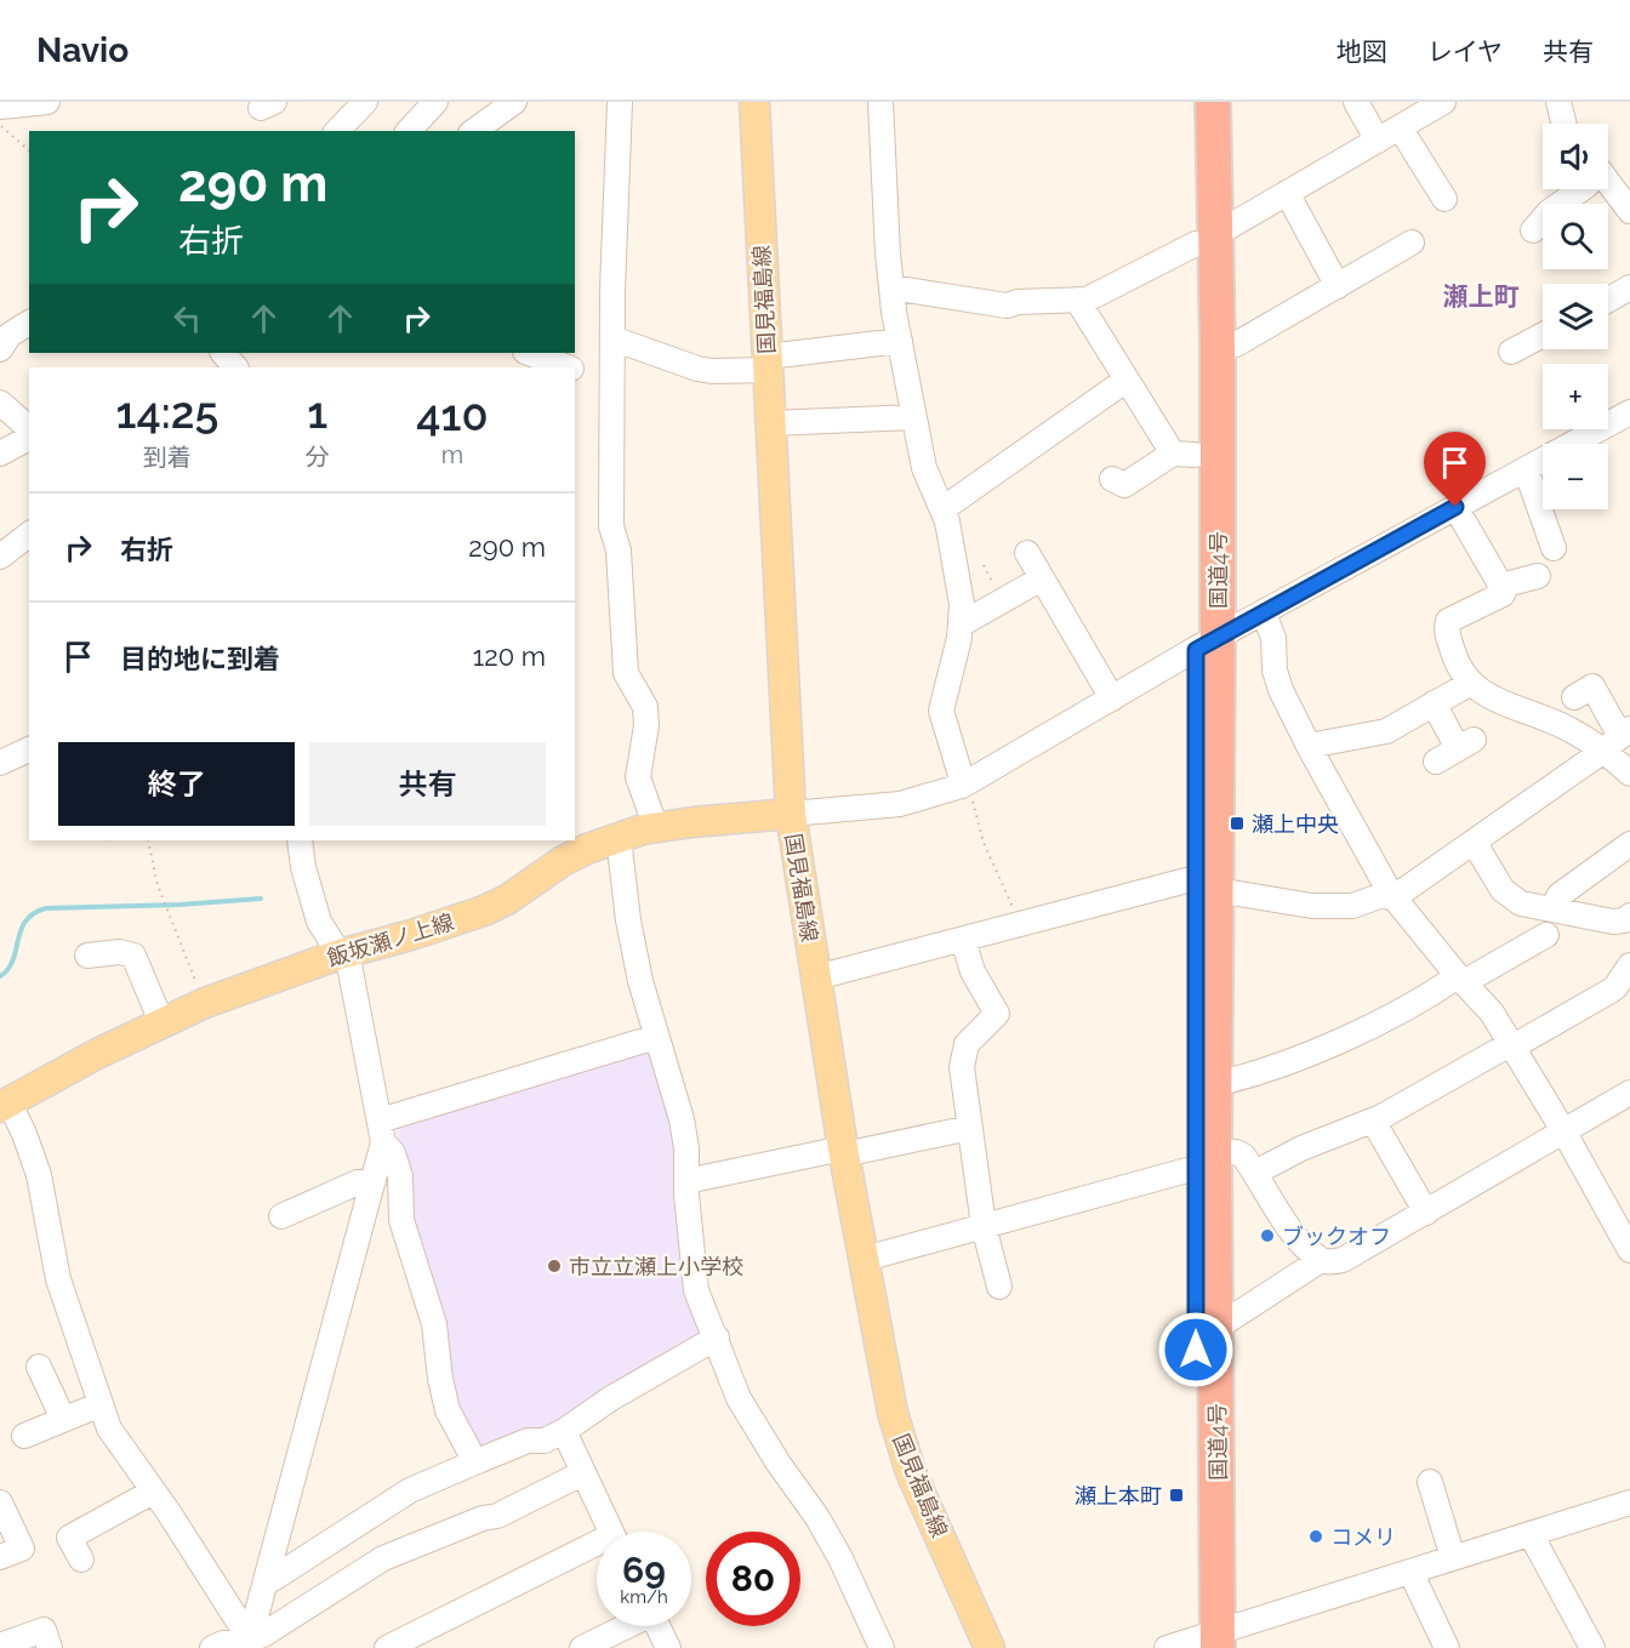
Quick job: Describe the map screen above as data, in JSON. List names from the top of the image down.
{
  "streets": {
    "highway": ["国道4号"],
    "main road": ["国見福島線", "飯坂瀬ノ上線"]
  },
  "crossings": [
    ["国見福島線", "飯坂瀬ノ上線"]
  ],
  "districts": ["瀬上町"],
  "places": {
    "transit": ["瀬上中央", "瀬上本町"],
    "other": ["ブックオフ", "市立立瀬上小学校", "コメリ"]
  },
  "page": {
    "header": "Navio",
    "nav": ["地図", "レイヤ", "共有"],
    "map_buttons": ["+", "−"],
    "turn": ["290 m", "右折"],
    "eta": [
      "14:25",
      "到着",
      "1",
      "分",
      "410",
      "m"
    ],
    "list": [
      {
        "name": "右折",
        "value": "290 m"
      },
      {
        "name": "目的地に到着",
        "value": "120 m"
      }
    ],
    "buttons": ["終了", "共有"],
    "speed": "69 km/h",
    "limit": "80"
  }
}
